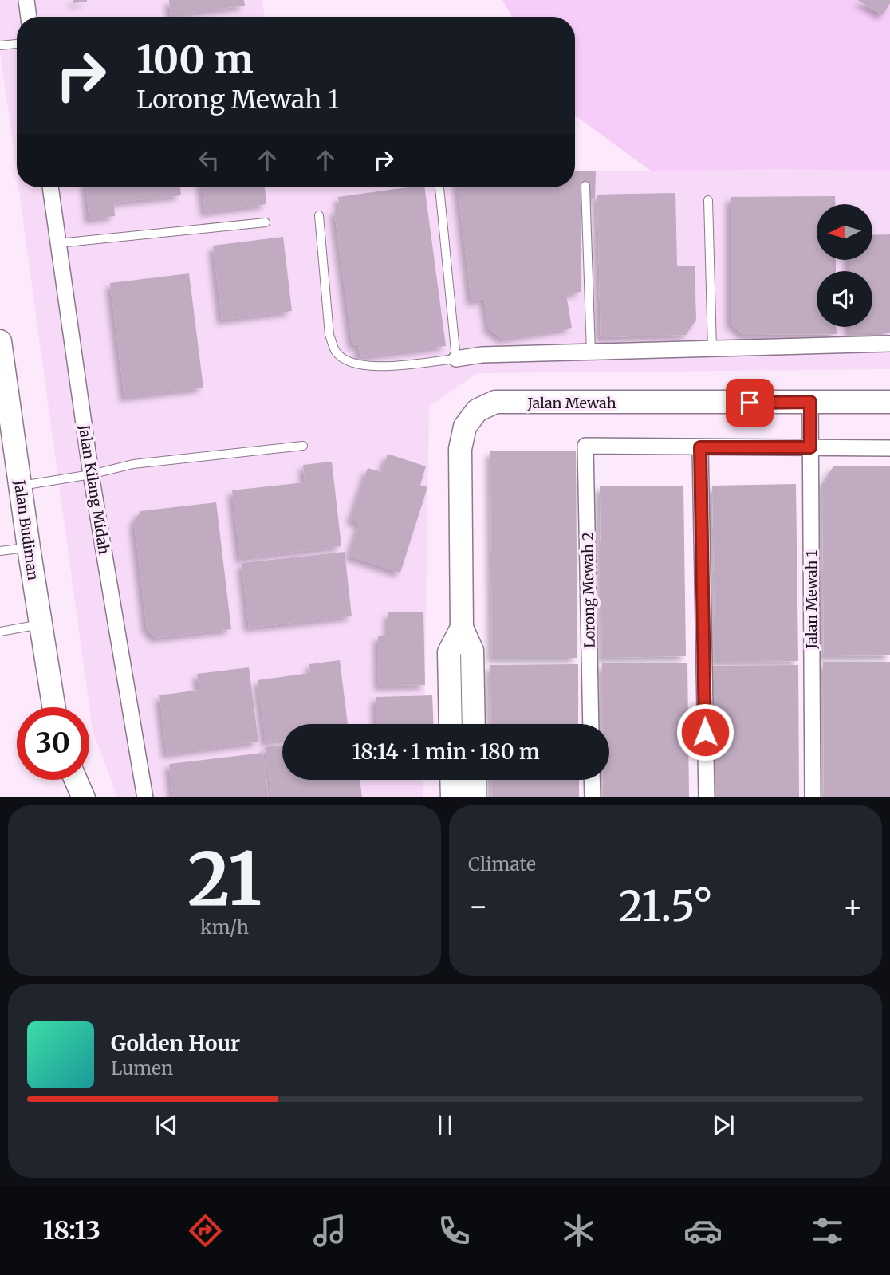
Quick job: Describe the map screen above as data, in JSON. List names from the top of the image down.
{
  "streets": {
    "street": [
      "Jalan Mewah",
      "Jalan Kilang Midah",
      "Jalan Budiman",
      "Lorong Mewah 2",
      "Jalan Mewah 1"
    ]
  },
  "crossings": [
    ["Jalan Mewah", "Jalan Mewah 1"]
  ],
  "north": "left",
  "page": {
    "turn": ["100 m", "Lorong Mewah 1"],
    "limit": "30",
    "trip": "18:14 · 1 min · 180 m",
    "tile": [
      ["21", "km/h"],
      "Climate"
    ],
    "heat": ["−", "21.5°", "+"],
    "song": ["Golden Hour", "Lumen"],
    "tabs": "18:13"
  }
}
